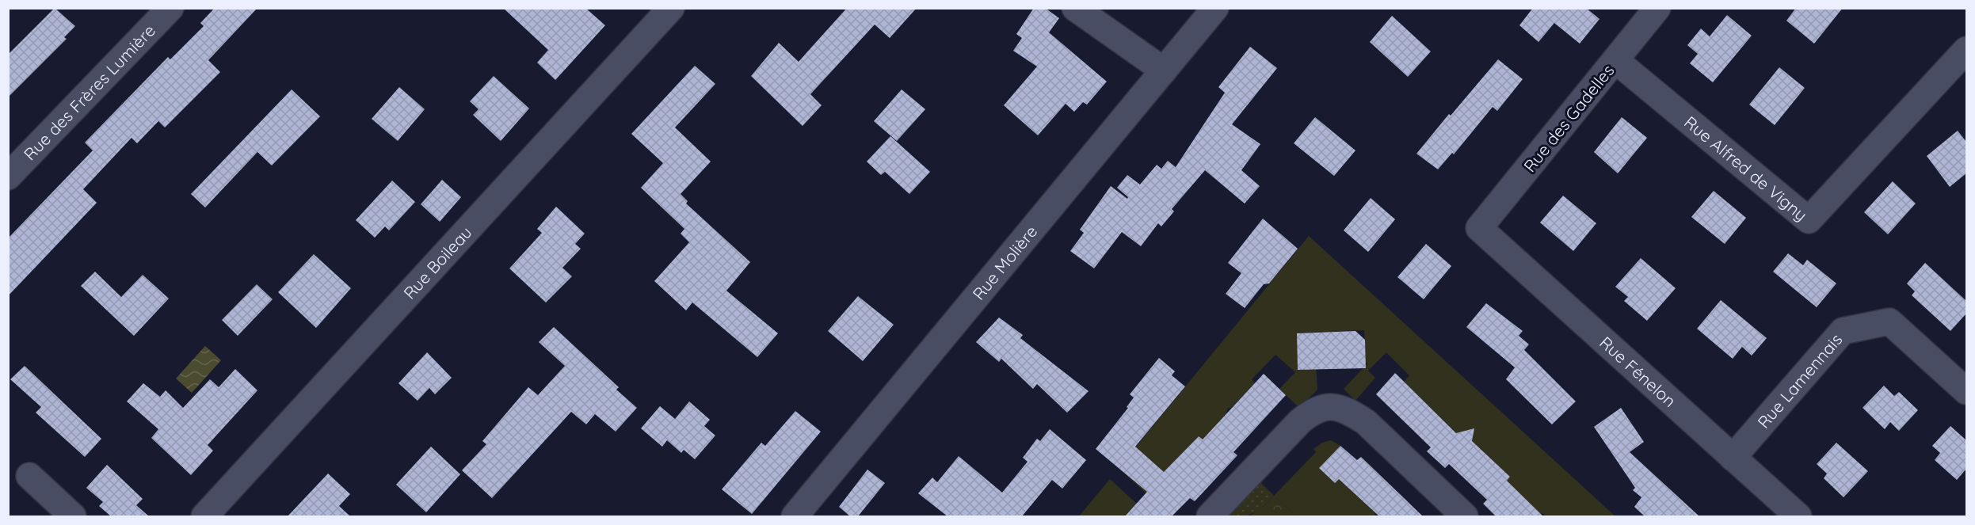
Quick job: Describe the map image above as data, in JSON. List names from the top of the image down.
{
  "streets": {
    "street": [
      "Rue des Frères Lumière",
      "Rue des Gadelles",
      "Rue Alfred de Vigny",
      "Rue Boileau",
      "Rue Molière",
      "Rue Fénelon",
      "Rue Lamennais"
    ]
  },
  "crossings": [
    ["Rue des Gadelles", "Rue Alfred de Vigny"],
    ["Rue des Gadelles", "Rue Fénelon"],
    ["Rue Fénelon", "Rue Lamennais"]
  ]
}
